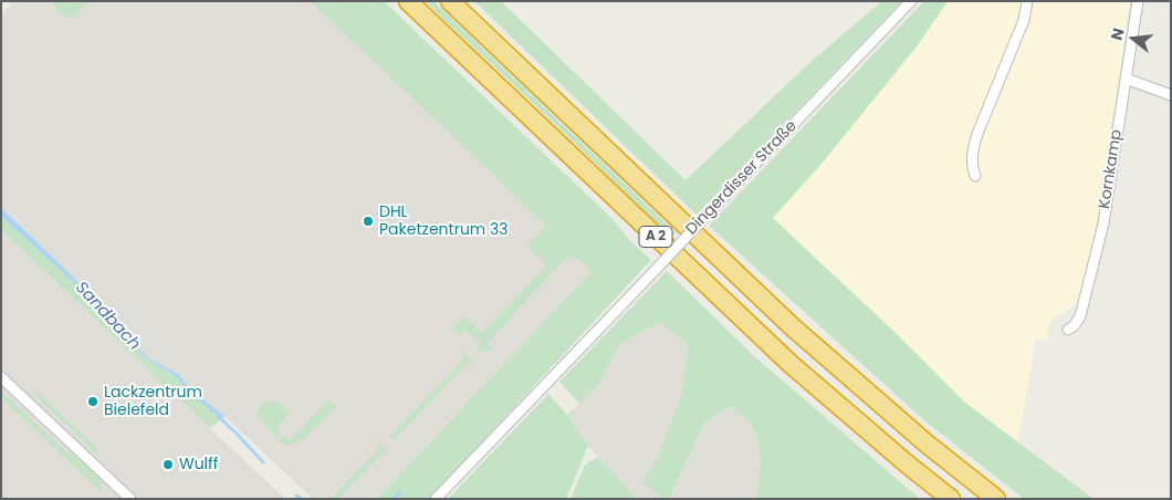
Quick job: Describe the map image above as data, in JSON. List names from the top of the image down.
{
  "streets": {
    "highway": ["A 2"],
    "street": ["Kornkamp", "Dingerdisser Straße"]
  },
  "water": ["Sandbach"],
  "places": ["DHL Paketzentrum 33", "Lackzentrum Bielefeld", "Wulff"],
  "north": "left"
}
